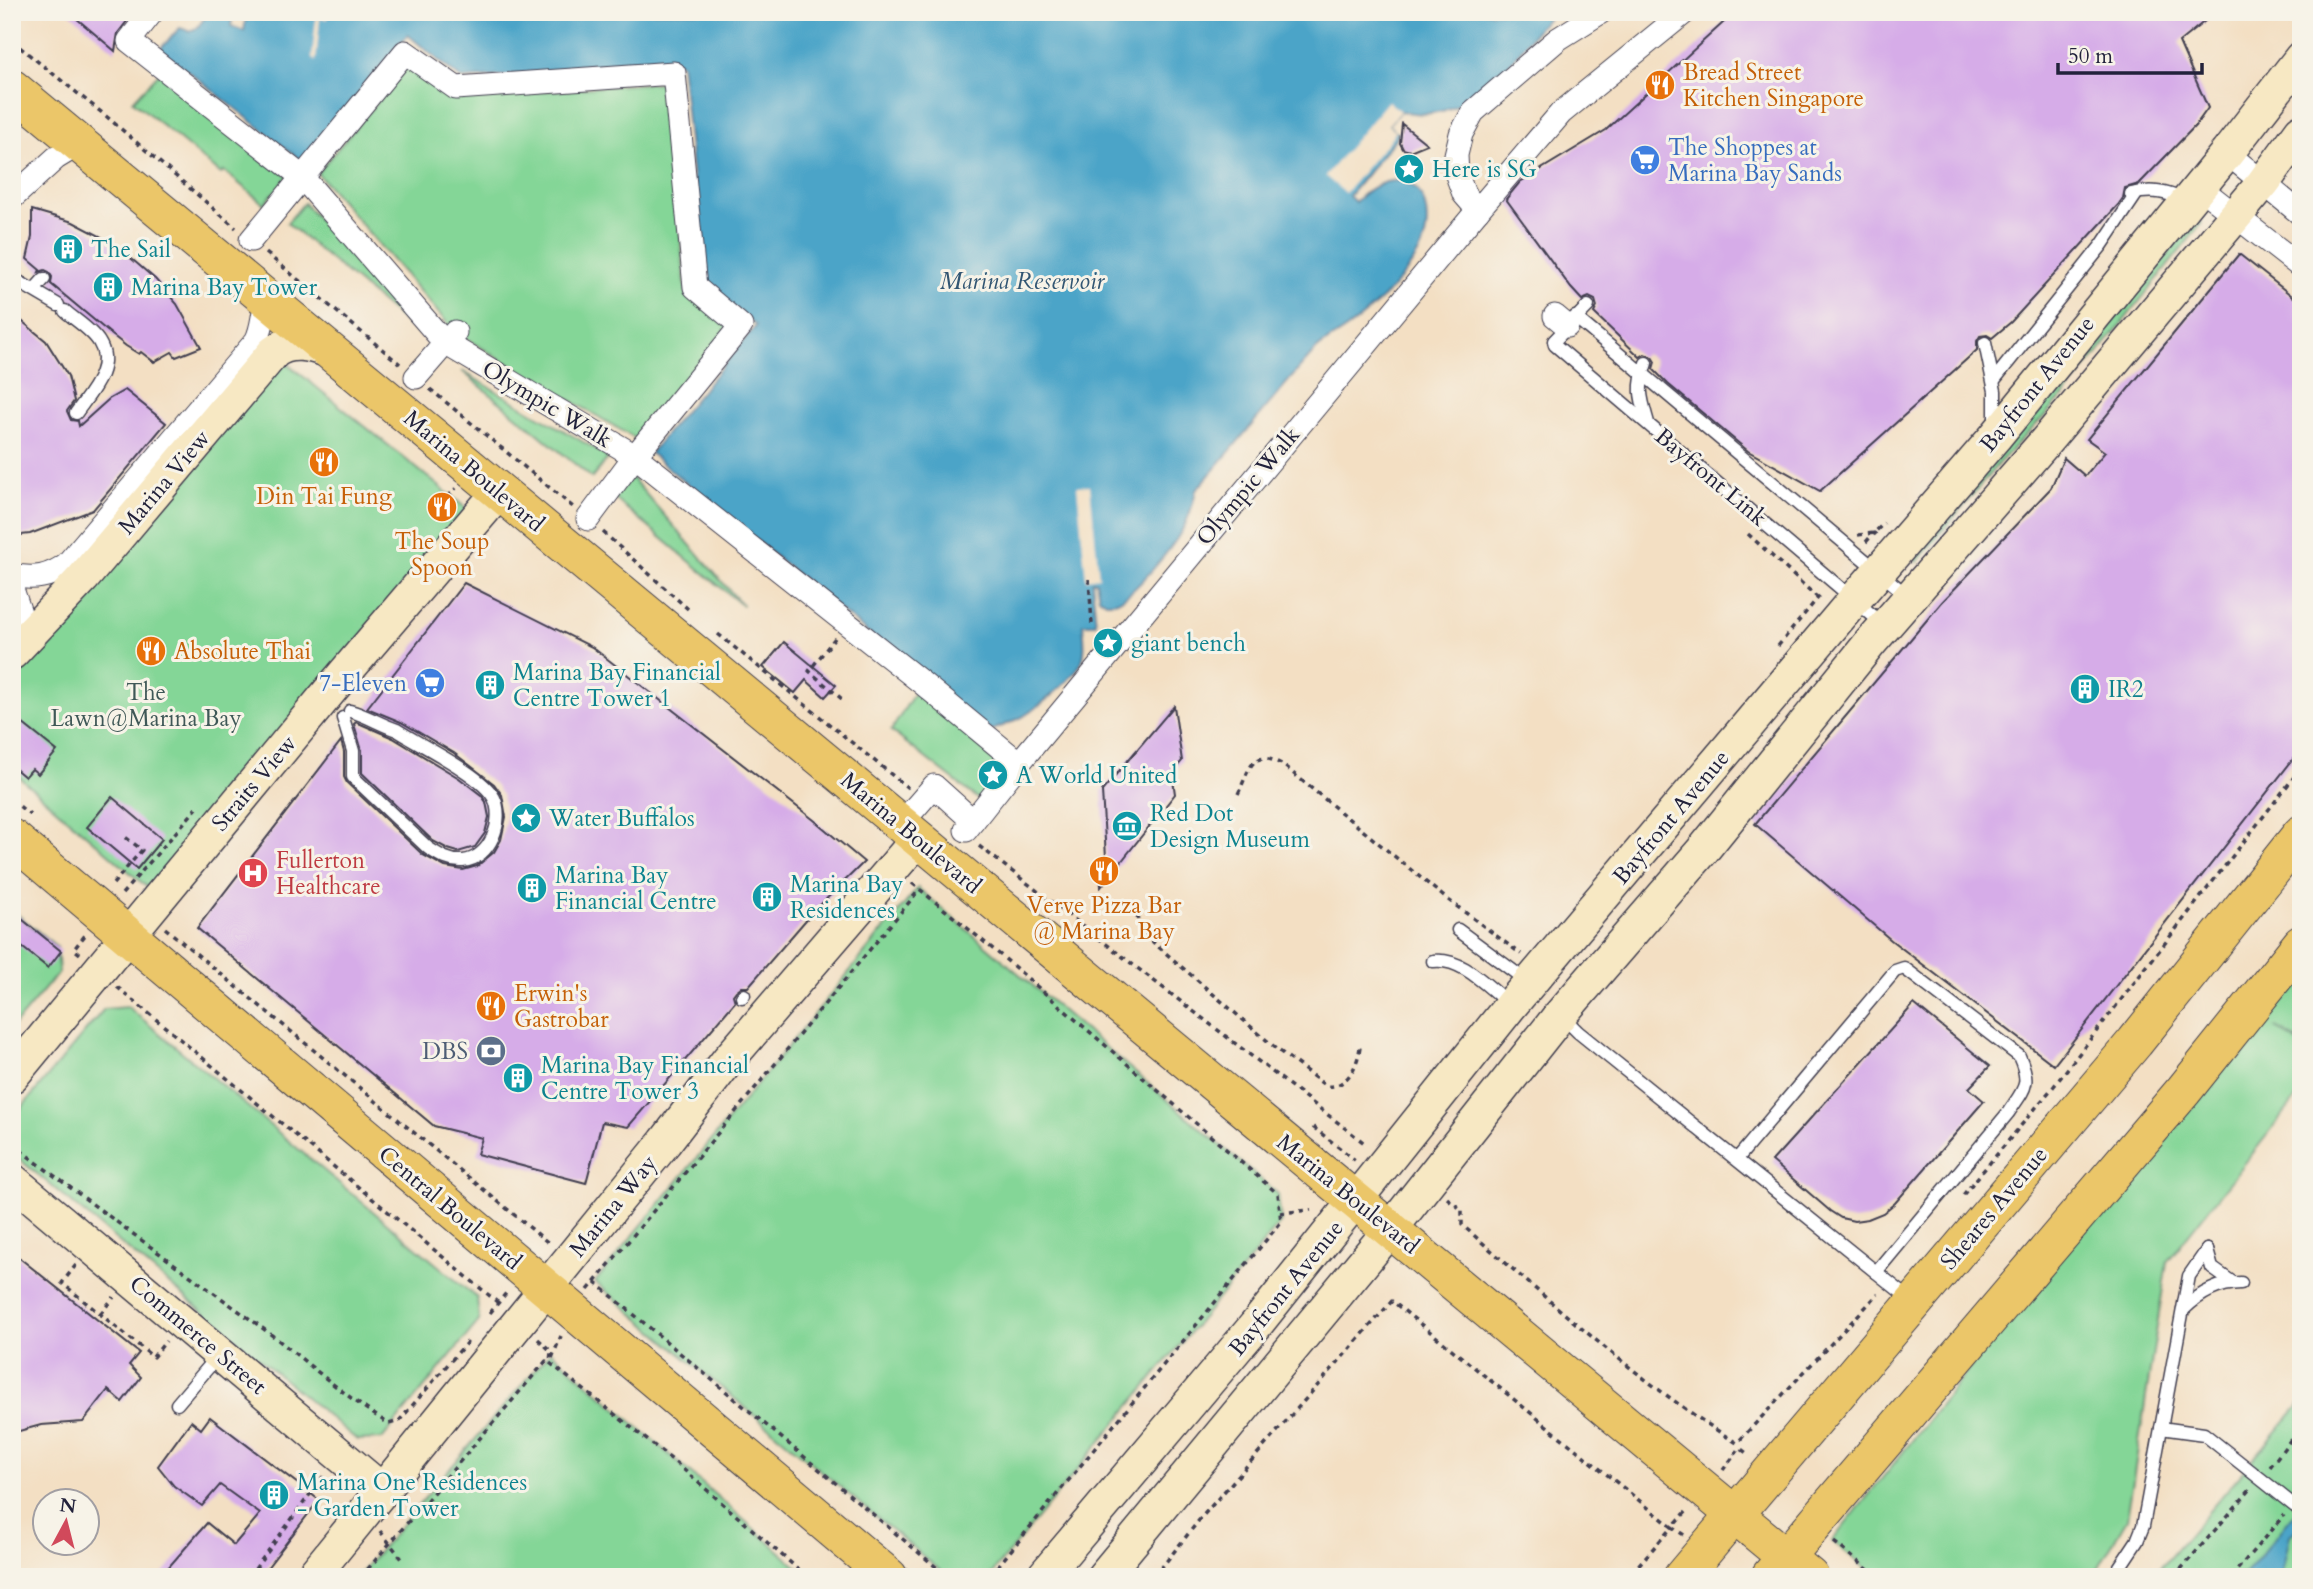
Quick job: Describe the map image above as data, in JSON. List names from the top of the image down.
{
  "streets": {
    "main road": [
      "Bayfront Avenue",
      "Marina Boulevard",
      "Marina View",
      "Straits View",
      "Marina Way",
      "Central Boulevard",
      "Sheares Avenue",
      "Commerce Street"
    ],
    "street": ["Olympic Walk"],
    "lane": ["Bayfront Link"]
  },
  "crossings": [
    ["Bayfront Avenue", "Marina Boulevard"],
    ["Bayfront Avenue", "Bayfront Link"],
    ["Marina Boulevard", "Marina View"],
    ["Marina Boulevard", "Straits View"],
    ["Marina Boulevard", "Marina Way"],
    ["Marina Boulevard", "Sheares Avenue"],
    ["Straits View", "Central Boulevard"],
    ["Marina Way", "Central Boulevard"],
    ["Marina Way", "Commerce Street"]
  ],
  "water": ["Marina Reservoir"],
  "parks": ["The Lawn@Marina Bay"],
  "places": {
    "restaurant": [
      "Bread Street Kitchen Singapore",
      "Din Tai Fung",
      "The Soup Spoon",
      "Absolute Thai",
      "Verve Pizza Bar @ Marina Bay",
      "Erwin's Gastrobar"
    ],
    "supermarket": ["The Shoppes at Marina Bay Sands", "7-Eleven"],
    "place": [
      "Here is SG",
      "giant bench",
      "A World United",
      "Water Buffalos"
    ],
    "building": [
      "The Sail",
      "Marina Bay Tower",
      "Marina Bay Financial Centre Tower 1",
      "IR2",
      "Marina Bay Financial Centre",
      "Marina Bay Residences",
      "Marina Bay Financial Centre Tower 3",
      "Marina One Residences - Garden Tower"
    ],
    "museum": ["Red Dot Design Museum"],
    "hospital": ["Fullerton Healthcare"],
    "bank": ["DBS"]
  },
  "scale_bar": "50 m",
  "north": "top"
}
